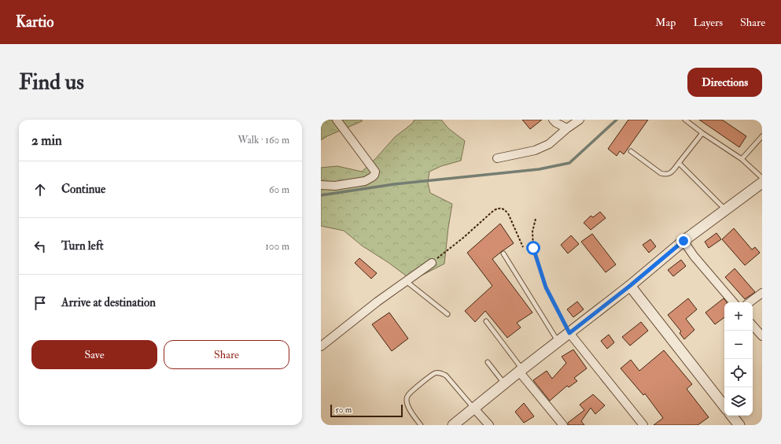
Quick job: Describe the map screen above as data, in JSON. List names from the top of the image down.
{
  "scale_bar": "50 m",
  "page": {
    "header": "Kartio",
    "nav": ["Map", "Layers", "Share"],
    "buttons": [
      "Directions",
      ["Save", "Share"]
    ],
    "title": "Find us",
    "heading": ["2 min", "Walk · 160 m"],
    "list": [
      ["Continue", "60 m"],
      ["Turn left", "100 m"],
      "Arrive at destination"
    ],
    "map_buttons": ["+", "−"],
    "scale": "50 m"
  }
}
